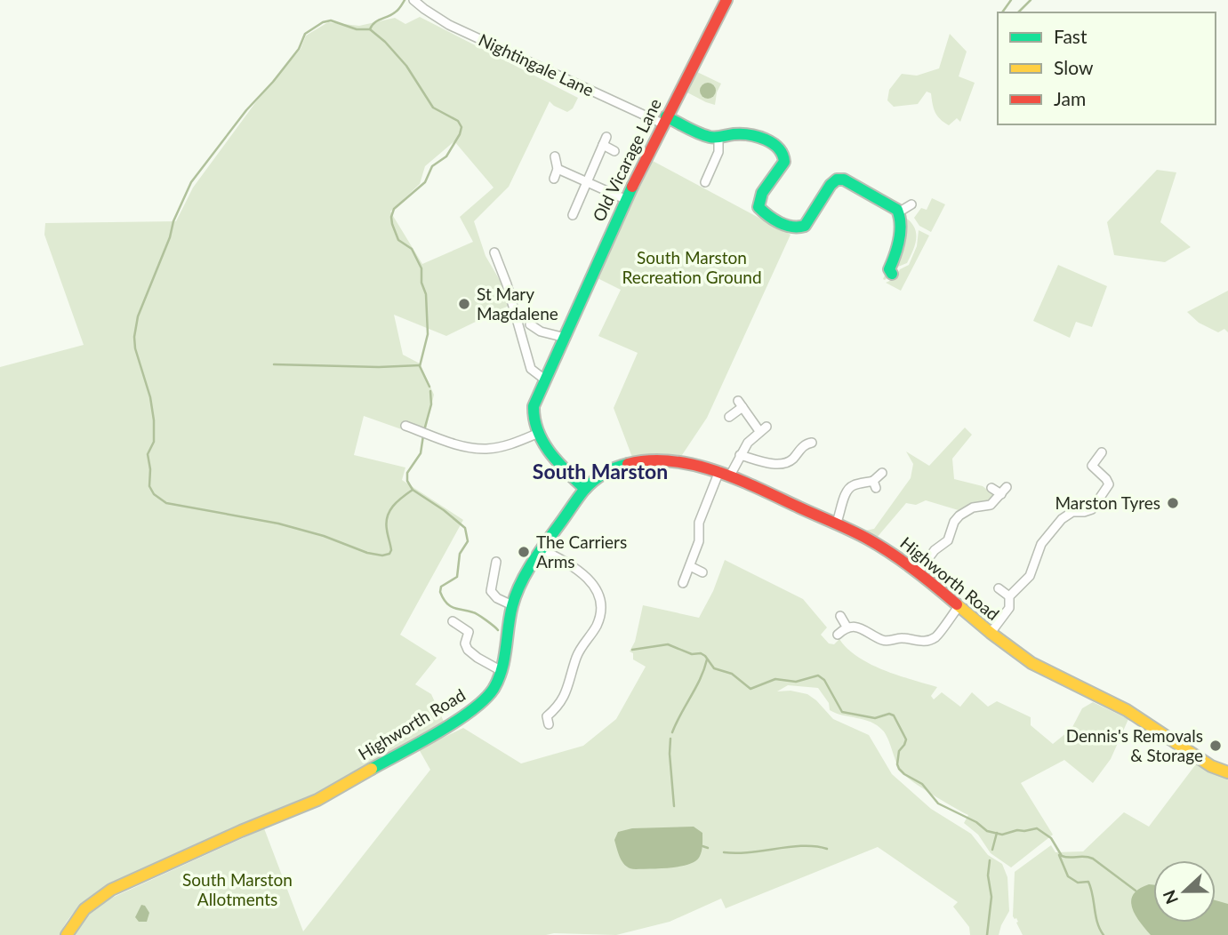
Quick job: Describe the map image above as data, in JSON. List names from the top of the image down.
{
  "streets": {
    "street": ["Nightingale Lane", "Old Vicarage Lane", "Highworth Road"]
  },
  "crossings": [
    ["Nightingale Lane", "Old Vicarage Lane"],
    ["Old Vicarage Lane", "Highworth Road"]
  ],
  "districts": ["South Marston"],
  "parks": ["South Marston Recreation Ground", "South Marston Allotments"],
  "places": [
    "St Mary Magdalene",
    "Marston Tyres",
    "The Carriers Arms",
    "Dennis's Removals & Storage"
  ],
  "legend": ["Fast", "Slow", "Jam"],
  "north": "left"
}
